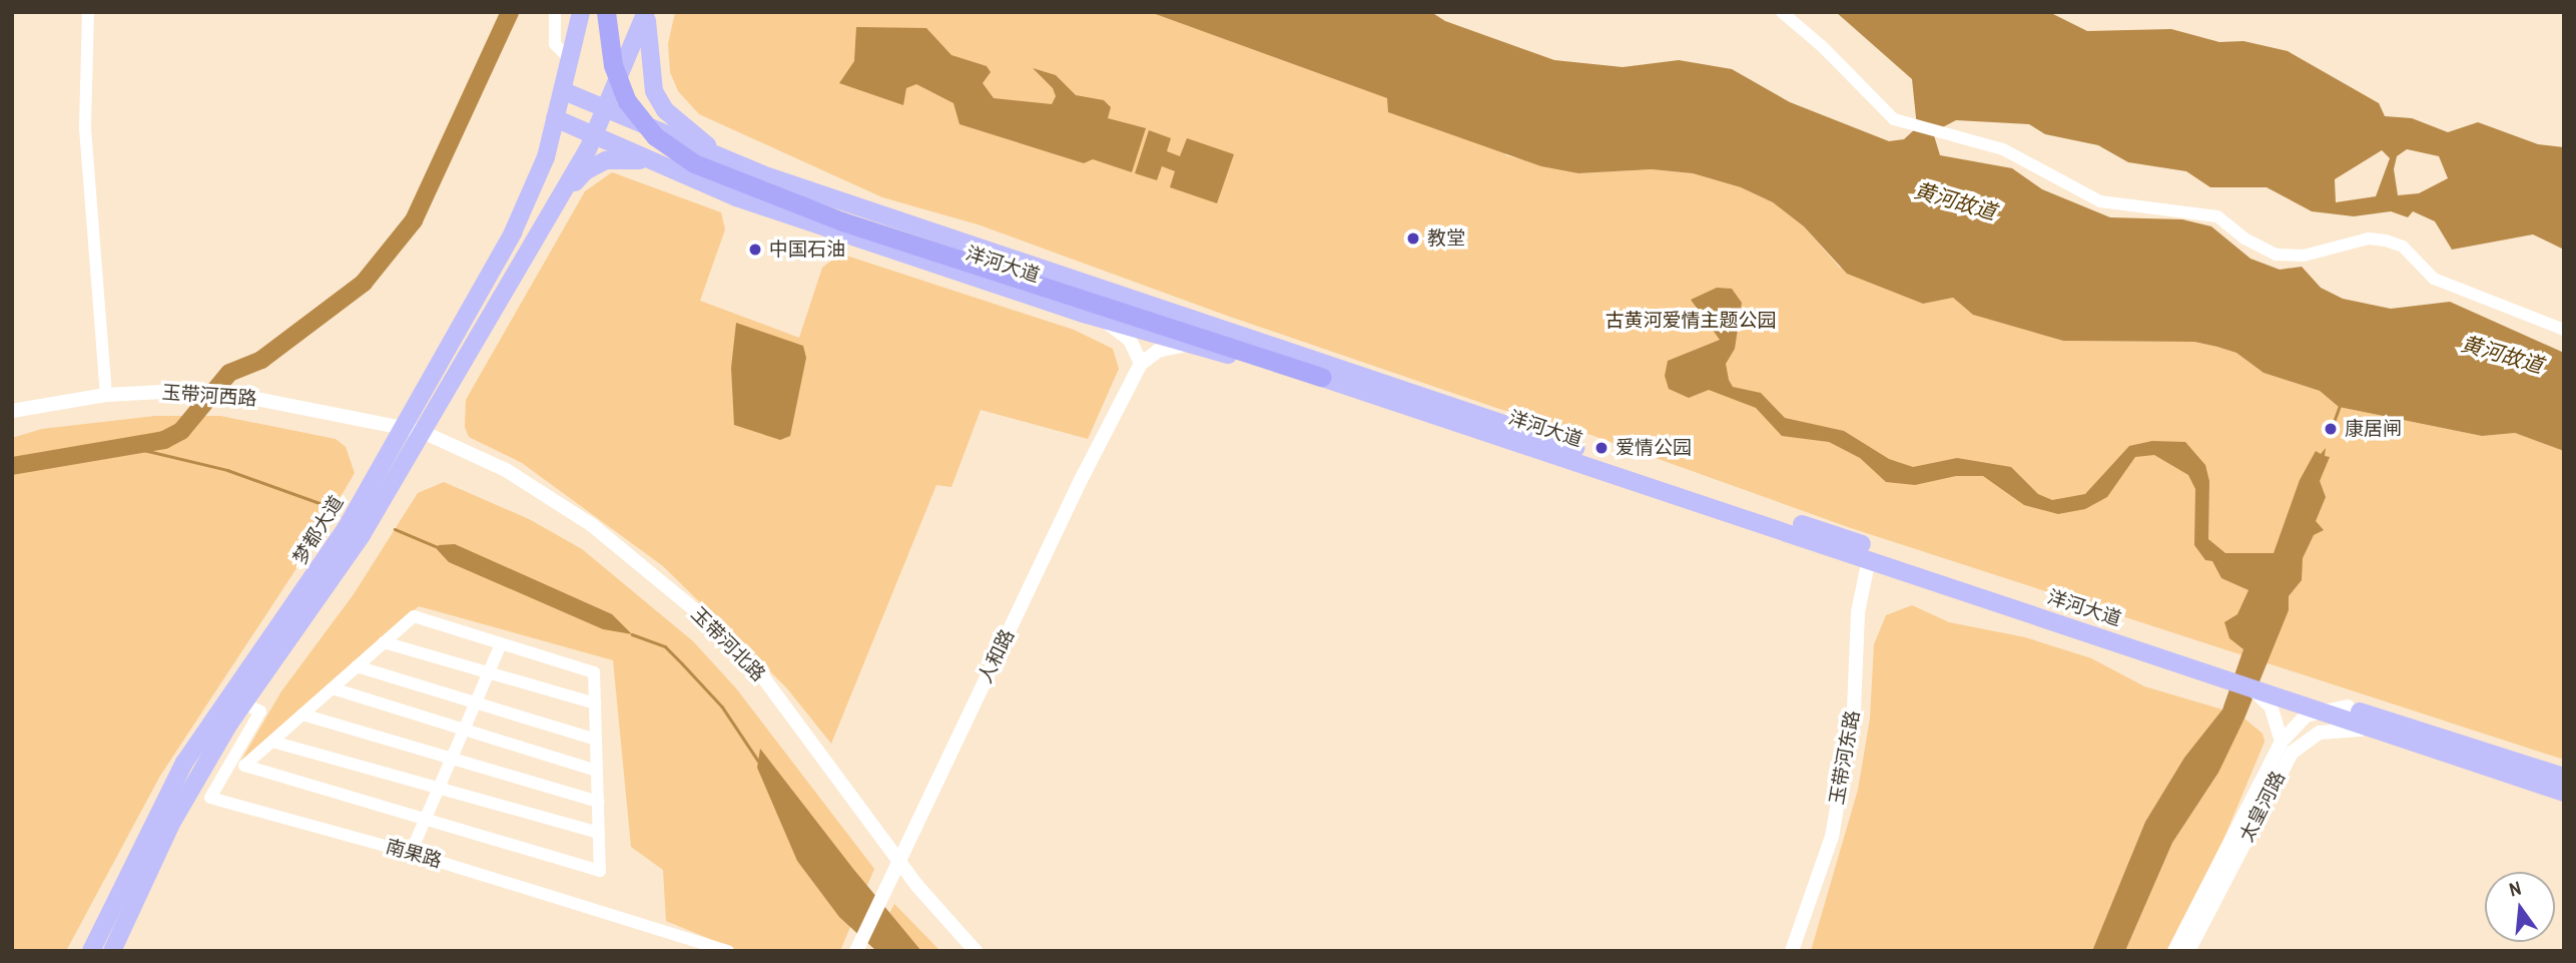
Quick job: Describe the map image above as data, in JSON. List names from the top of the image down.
{
  "streets": {
    "main road": ["洋河大道", "梦都大道"],
    "street": [
      "玉带河西路",
      "玉带河北路",
      "人和路",
      "玉带河东路",
      "太皇河路",
      "南果路"
    ]
  },
  "crossings": [
    ["洋河大道", "梦都大道"],
    ["洋河大道", "玉带河东路"],
    ["洋河大道", "太皇河路"],
    ["玉带河西路", "梦都大道"],
    ["玉带河西路", "玉带河北路"],
    ["梦都大道", "玉带河北路"],
    ["梦都大道", "南果路"],
    ["玉带河北路", "人和路"]
  ],
  "water": ["黄河故道"],
  "parks": ["古黄河爱情主题公园"],
  "places": [
    "教堂",
    "中国石油",
    "康居闸",
    "爱情公园"
  ],
  "north": "top"
}
